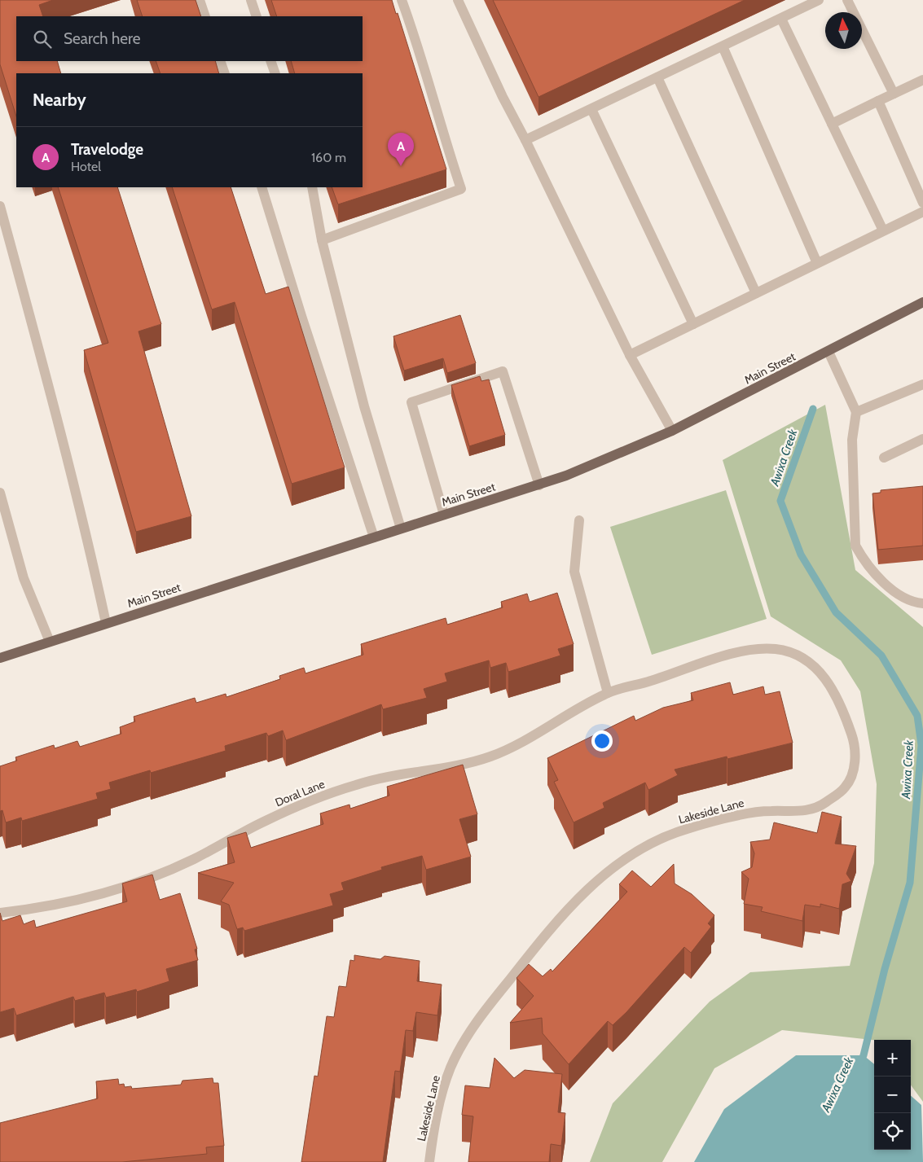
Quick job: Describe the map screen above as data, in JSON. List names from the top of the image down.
{
  "streets": {
    "main road": ["Main Street"],
    "street": ["Doral Lane", "Lakeside Lane"]
  },
  "crossings": [
    ["Doral Lane", "Lakeside Lane"]
  ],
  "water": ["Awixa Creek"],
  "north": "top",
  "page": {
    "search": "Search here",
    "heading": "Nearby",
    "list": [
      {
        "mark": "A",
        "name": "Travelodge",
        "note": "Hotel",
        "value": "160 m"
      }
    ],
    "pins": "A",
    "map_buttons": ["+", "−"]
  }
}
